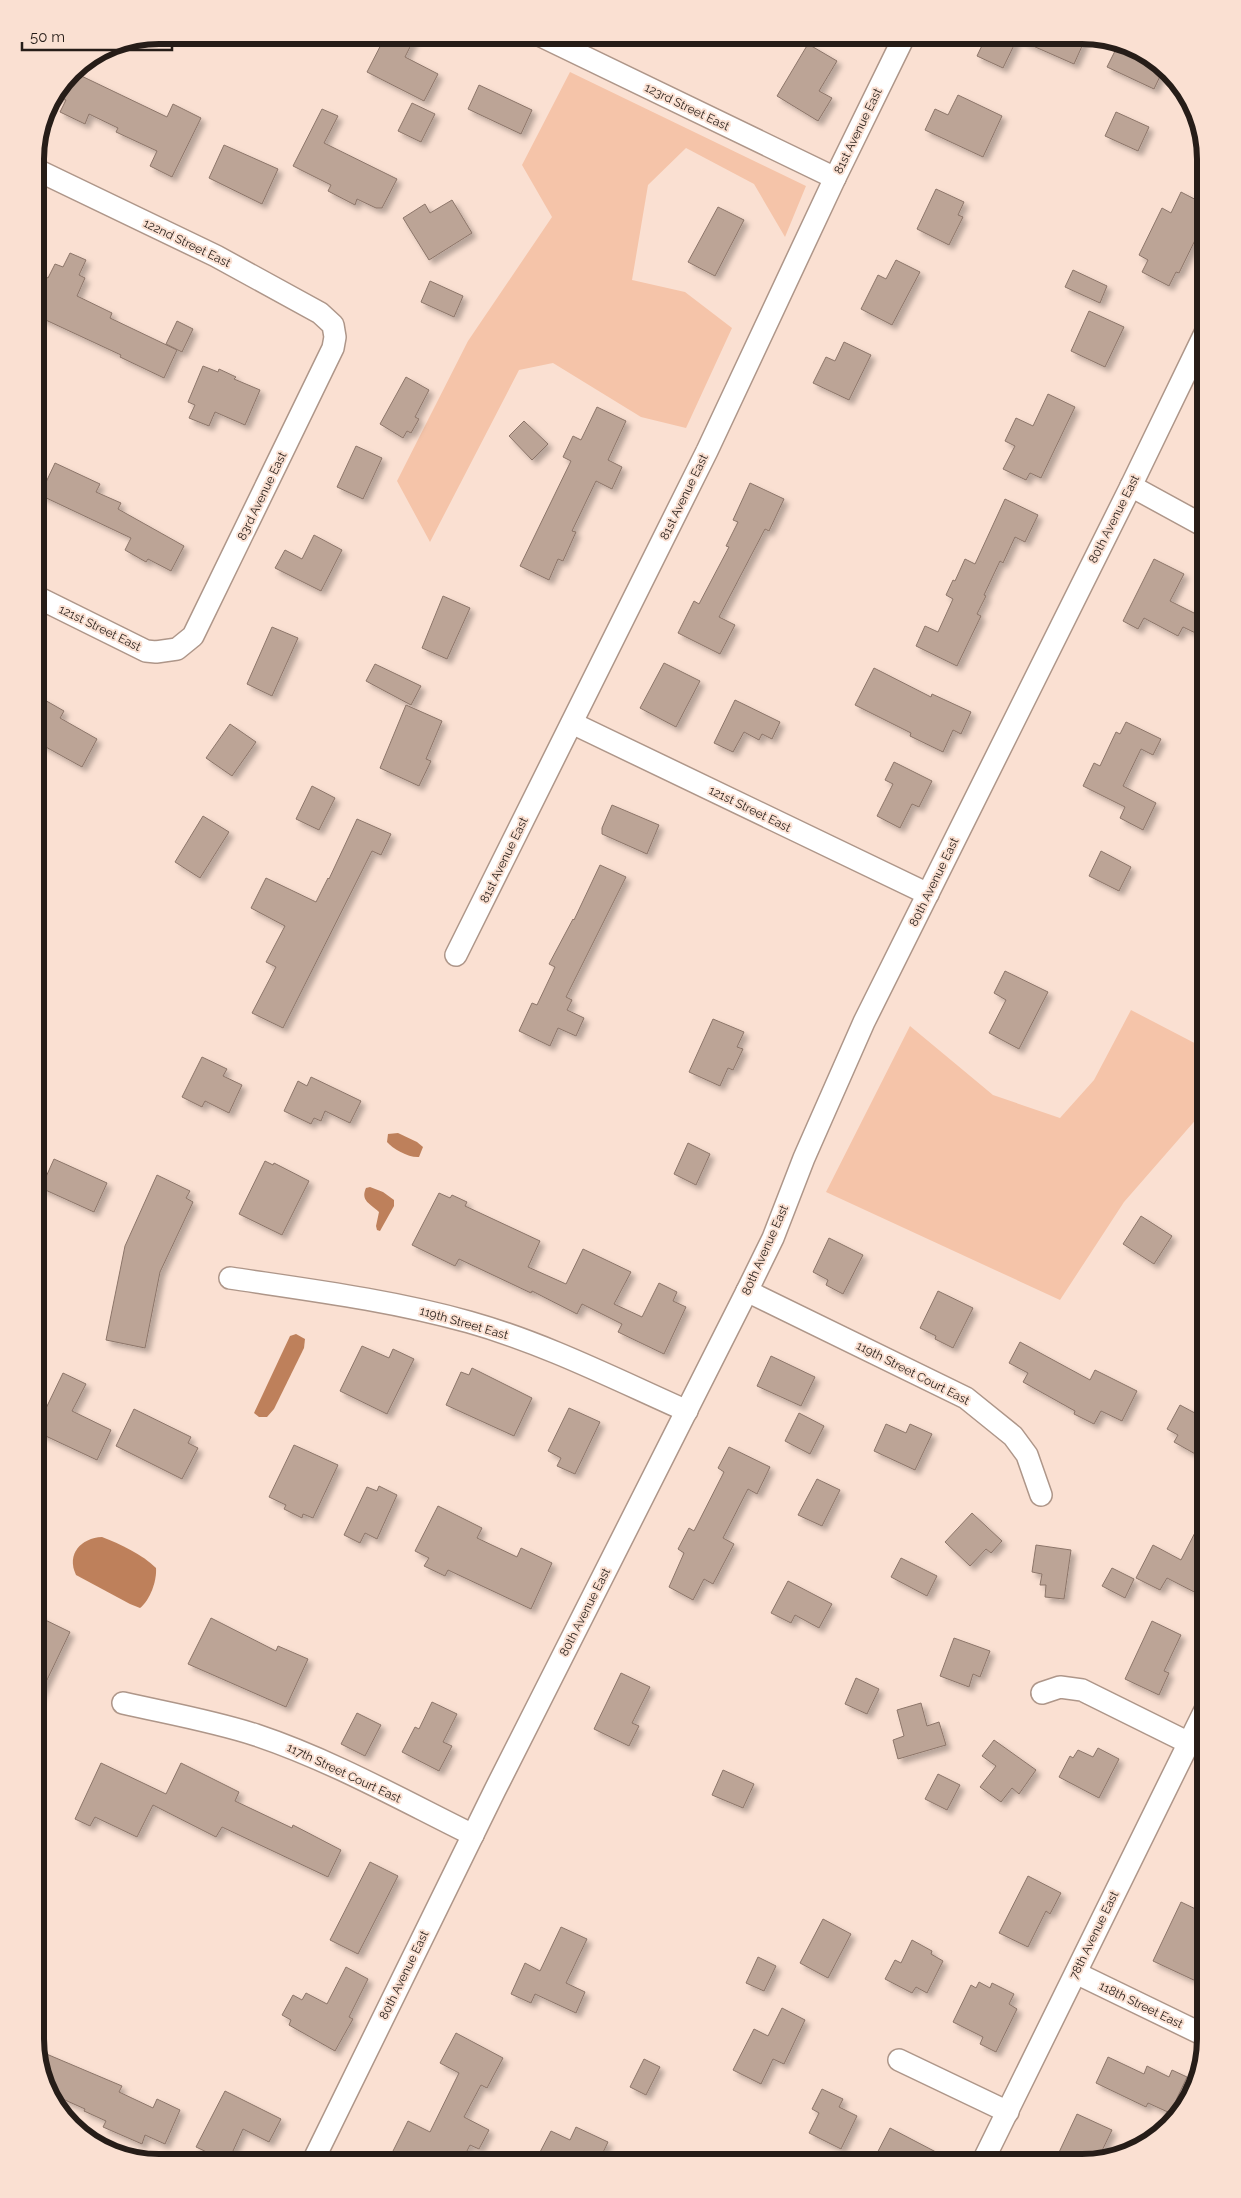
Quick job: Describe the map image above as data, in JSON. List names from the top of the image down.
{
  "streets": {
    "street": [
      "123rd Street East",
      "81st Avenue East",
      "122nd Street East",
      "83rd Avenue East",
      "80th Avenue East",
      "121st Street East",
      "119th Street East",
      "119th Street Court East",
      "117th Street Court East",
      "78th Avenue East",
      "118th Street East"
    ]
  },
  "crossings": [
    ["123rd Street East", "81st Avenue East"],
    ["81st Avenue East", "121st Street East"],
    ["122nd Street East", "83rd Avenue East"],
    ["83rd Avenue East", "121st Street East"],
    ["80th Avenue East", "121st Street East"],
    ["80th Avenue East", "119th Street East"],
    ["80th Avenue East", "119th Street Court East"],
    ["80th Avenue East", "117th Street Court East"],
    ["78th Avenue East", "118th Street East"]
  ],
  "scale_bar": "50 m"
}
